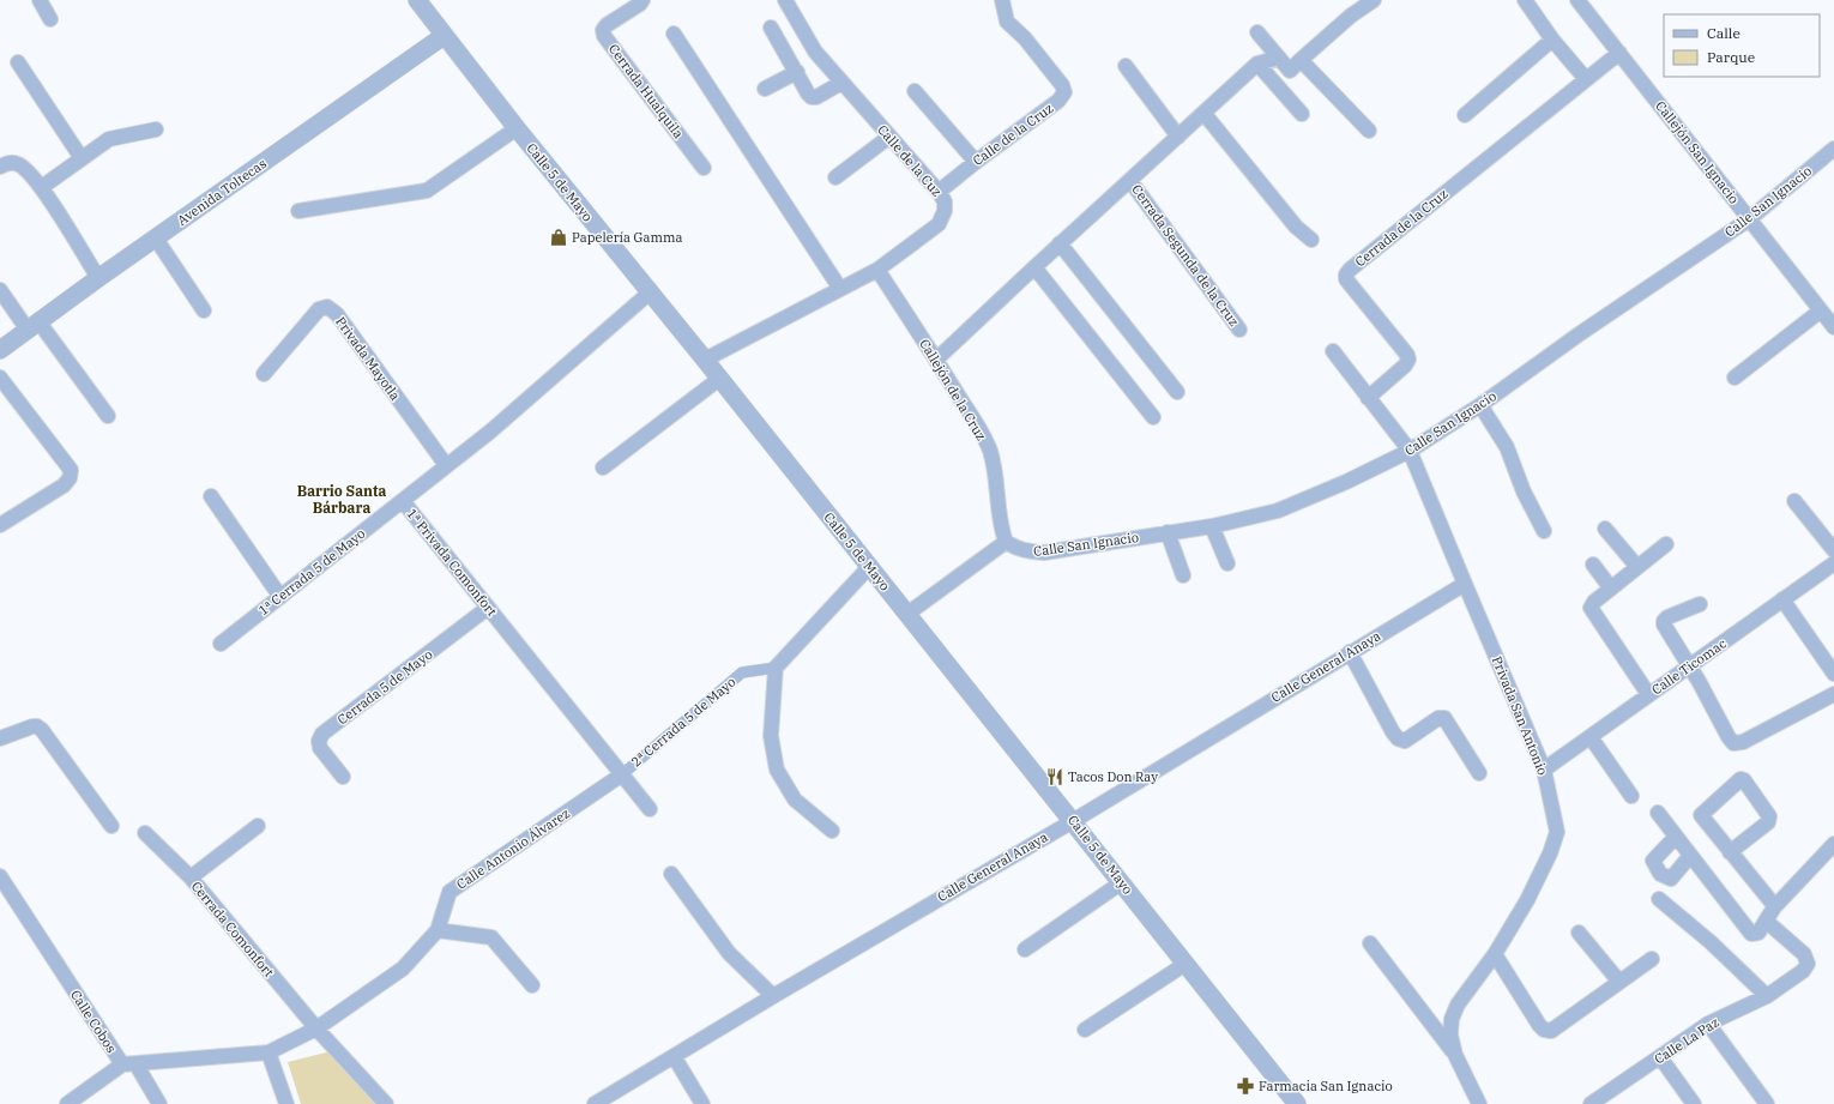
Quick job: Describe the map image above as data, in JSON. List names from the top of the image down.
{
  "streets": {
    "street": [
      "Cerrada Hualquila",
      "Calle de la Cruz",
      "Callejón San Ignacio",
      "Calle de la Cuz",
      "Calle 5 de Mayo",
      "Avenida Toltecas",
      "Calle San Ignacio",
      "Cerrada de la Cruz",
      "Cerrada Segunda de la Cruz",
      "Privada Mayotla",
      "Callejón de la Cruz",
      "1ª Privada Comonfort",
      "1ª Cerrada 5 de Mayo",
      "Calle General Anaya",
      "Calle Ticomac",
      "Cerrada 5 de Mayo",
      "Privada San Antonio",
      "2ª Cerrada 5 de Mayo",
      "Calle Antonio Álvarez",
      "Cerrada Comonfort",
      "Calle Cobos",
      "Calle La Paz"
    ]
  },
  "crossings": [
    ["Calle de la Cruz", "Calle de la Cuz"],
    ["Callejón San Ignacio", "Calle San Ignacio"],
    ["Calle de la Cuz", "Calle 5 de Mayo"],
    ["Calle de la Cuz", "Callejón de la Cruz"],
    ["Calle 5 de Mayo", "Avenida Toltecas"],
    ["Calle 5 de Mayo", "1ª Privada Comonfort"],
    ["Calle 5 de Mayo", "Calle General Anaya"],
    ["Calle San Ignacio", "Callejón de la Cruz"],
    ["Calle San Ignacio", "Privada San Antonio"],
    ["Cerrada de la Cruz", "Privada San Antonio"],
    ["Privada Mayotla", "1ª Privada Comonfort"],
    ["1ª Privada Comonfort", "1ª Cerrada 5 de Mayo"],
    ["1ª Privada Comonfort", "Cerrada 5 de Mayo"],
    ["1ª Privada Comonfort", "2ª Cerrada 5 de Mayo"],
    ["1ª Privada Comonfort", "Calle Antonio Álvarez"],
    ["Calle General Anaya", "Privada San Antonio"],
    ["Calle Ticomac", "Privada San Antonio"],
    ["2ª Cerrada 5 de Mayo", "Calle Antonio Álvarez"],
    ["Calle Antonio Álvarez", "Cerrada Comonfort"]
  ],
  "districts": ["Barrio Santa Bárbara"],
  "places": {
    "shop": ["Papelería Gamma"],
    "restaurant": ["Tacos Don Ray"],
    "pharmacy": ["Farmacia San Ignacio"]
  },
  "legend": ["Calle", "Parque"]
}
